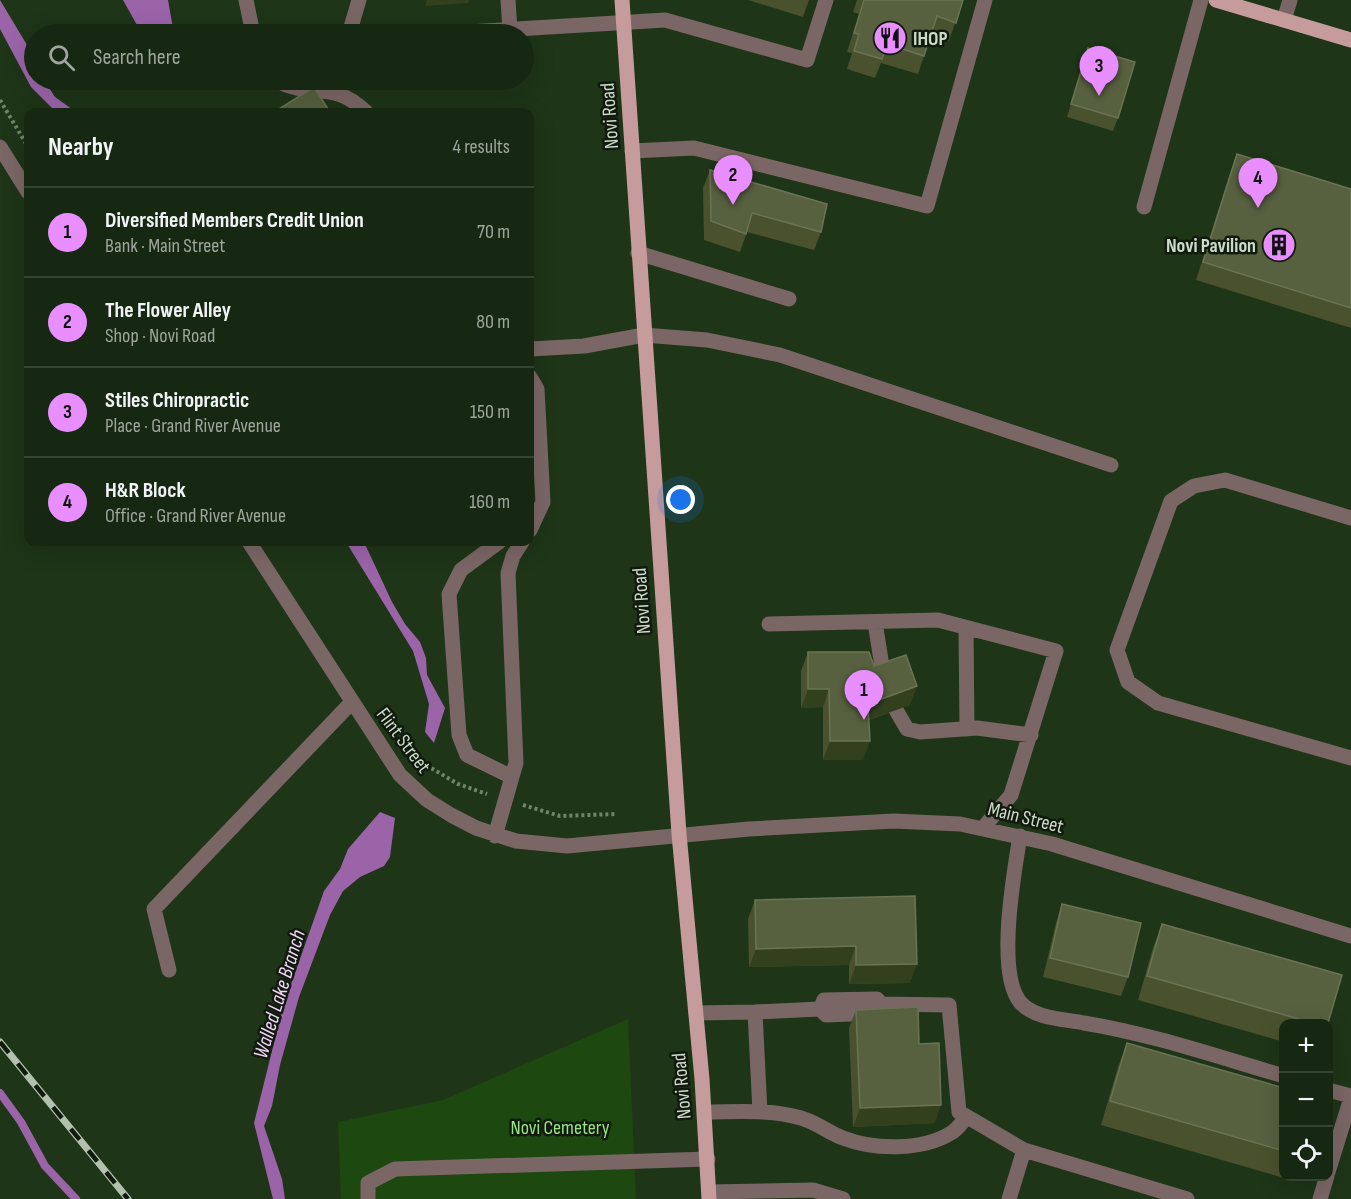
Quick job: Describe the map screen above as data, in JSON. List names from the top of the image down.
{
  "streets": {
    "main road": ["Novi Road"],
    "street": ["Flint Street", "Main Street"]
  },
  "crossings": [
    ["Novi Road", "Flint Street"],
    ["Novi Road", "Main Street"],
    ["Flint Street", "Main Street"]
  ],
  "water": ["Walled Lake Branch"],
  "parks": ["Novi Cemetery"],
  "places": {
    "restaurant": ["IHOP"],
    "building": ["Novi Pavilion"]
  },
  "page": {
    "search": "Search here",
    "pins": [
      "3",
      "2",
      "4",
      "1"
    ],
    "heading": ["Nearby", "4 results"],
    "list": [
      {
        "mark": "1",
        "name": "Diversified Members Credit Union",
        "note": "Bank · Main Street",
        "value": "70 m"
      },
      {
        "mark": "2",
        "name": "The Flower Alley",
        "note": "Shop · Novi Road",
        "value": "80 m"
      },
      {
        "mark": "3",
        "name": "Stiles Chiropractic",
        "note": "Place · Grand River Avenue",
        "value": "150 m"
      },
      {
        "mark": "4",
        "name": "H&R Block",
        "note": "Office · Grand River Avenue",
        "value": "160 m"
      }
    ],
    "map_buttons": ["+", "−"]
  }
}
